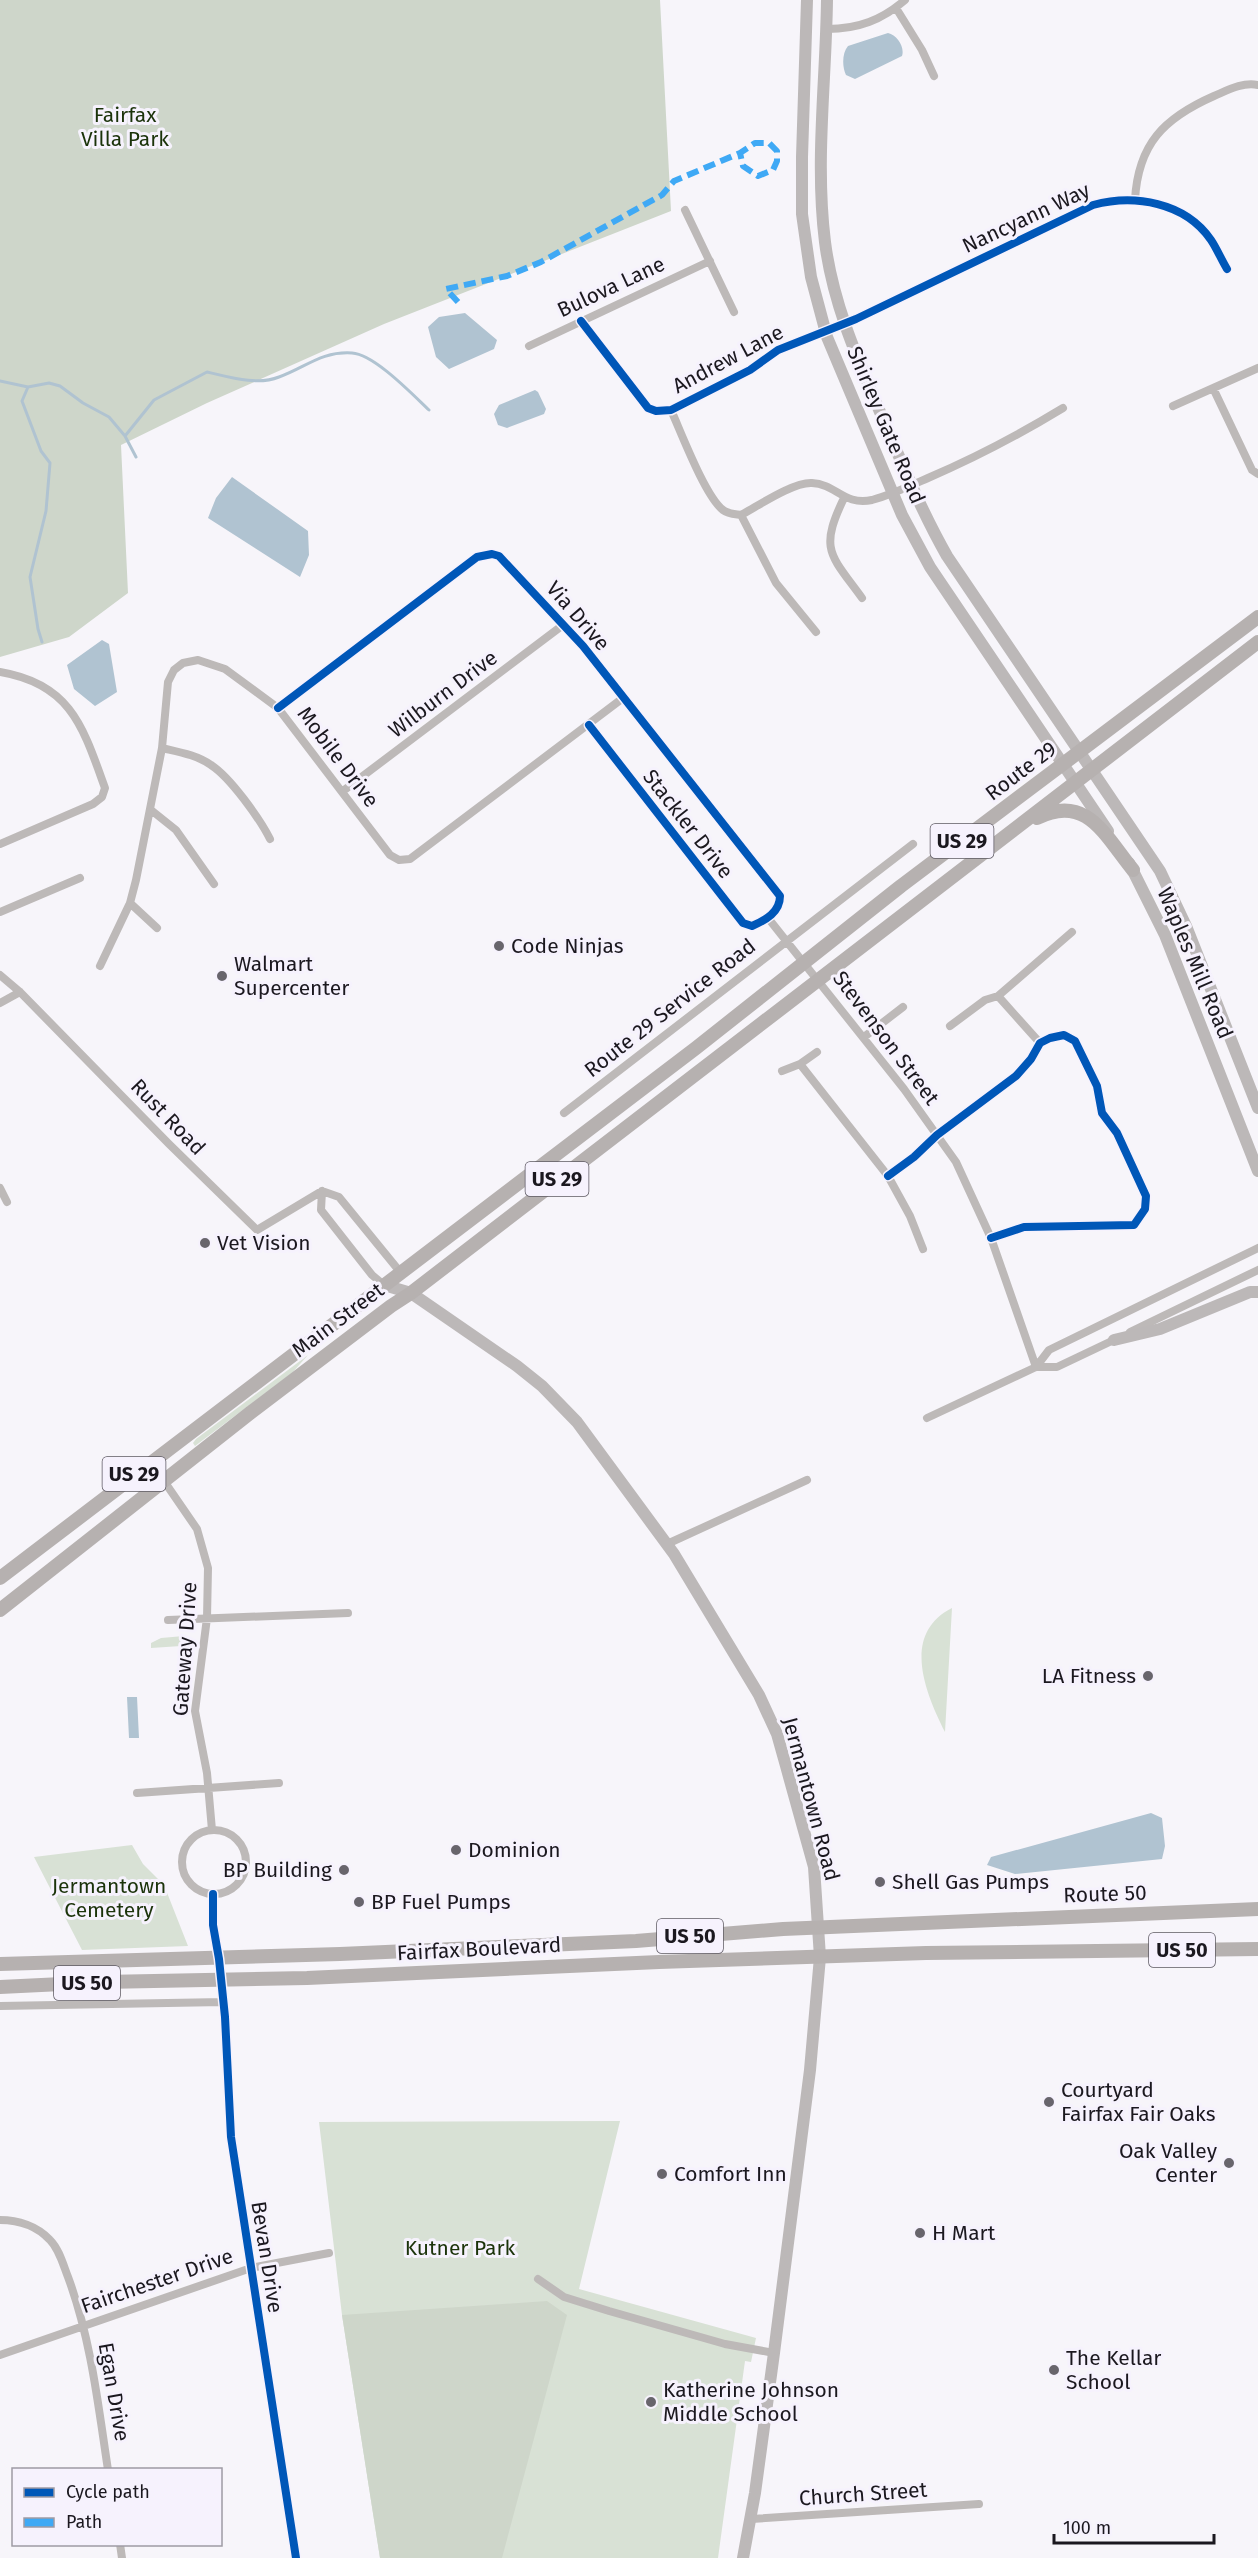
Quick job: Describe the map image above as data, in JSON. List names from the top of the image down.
{
  "streets": {
    "main road": [
      "Shirley Gate Road",
      "Route 29",
      "US 29",
      "Waples Mill Road",
      "Main Street",
      "Jermantown Road",
      "Route 50",
      "US 50",
      "Fairfax Boulevard"
    ],
    "street": [
      "Nancyann Way",
      "Bulova Lane",
      "Andrew Lane",
      "Via Drive",
      "Wilburn Drive",
      "Mobile Drive",
      "Stackler Drive",
      "Route 29 Service Road",
      "Stevenson Street",
      "Rust Road",
      "Gateway Drive",
      "Bevan Drive",
      "Fairchester Drive",
      "Egan Drive",
      "Church Street"
    ]
  },
  "crossings": [
    ["Nancyann Way", "Andrew Lane"],
    ["Nancyann Way", "Shirley Gate Road"],
    ["Bulova Lane", "Andrew Lane"],
    ["Andrew Lane", "Shirley Gate Road"],
    ["Shirley Gate Road", "Route 29"],
    ["Shirley Gate Road", "Waples Mill Road"],
    ["Via Drive", "Wilburn Drive"],
    ["Via Drive", "Mobile Drive"],
    ["Via Drive", "Stackler Drive"],
    ["Wilburn Drive", "Mobile Drive"],
    ["Mobile Drive", "Stackler Drive"],
    ["Route 29", "Waples Mill Road"],
    ["Route 29", "Stevenson Street"],
    ["Route 29", "Main Street"],
    ["Main Street", "Gateway Drive"],
    ["Main Street", "Jermantown Road"],
    ["Jermantown Road", "Fairfax Boulevard"],
    ["Jermantown Road", "Church Street"],
    ["Route 50", "Fairfax Boulevard"],
    ["Fairfax Boulevard", "Bevan Drive"],
    ["Bevan Drive", "Fairchester Drive"],
    ["Fairchester Drive", "Egan Drive"]
  ],
  "parks": ["Fairfax Villa Park", "Jermantown Cemetery", "Kutner Park"],
  "places": [
    "Code Ninjas",
    "Walmart Supercenter",
    "Vet Vision",
    "LA Fitness",
    "Dominion",
    "BP Building",
    "Shell Gas Pumps",
    "BP Fuel Pumps",
    "Courtyard Fairfax Fair Oaks",
    "Oak Valley Center",
    "Comfort Inn",
    "H Mart",
    "The Kellar School",
    "Katherine Johnson Middle School"
  ],
  "legend": ["Cycle path", "Path"],
  "scale_bar": "100 m"
}
